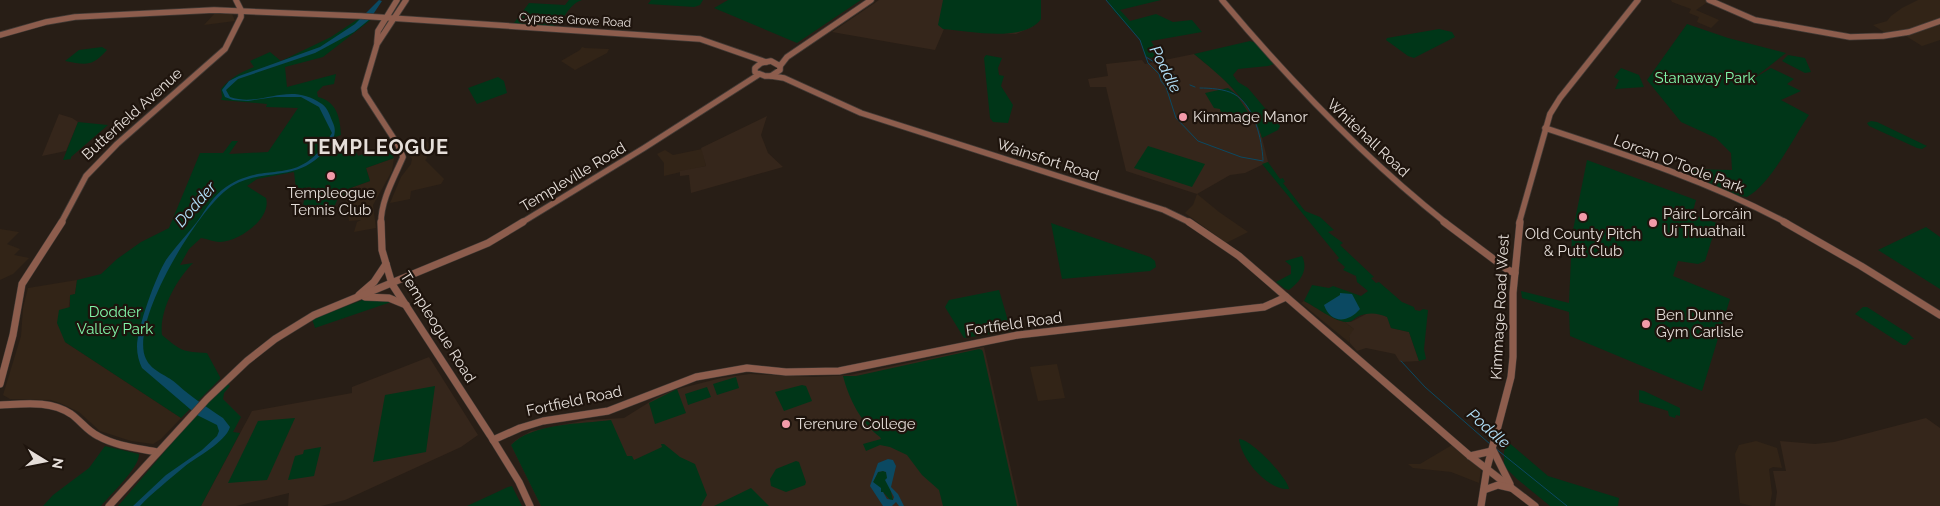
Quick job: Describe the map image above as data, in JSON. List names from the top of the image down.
{
  "streets": {
    "main road": [
      "Cypress Grove Road",
      "Butterfield Avenue",
      "Whitehall Road",
      "Wainsfort Road",
      "Lorcan O'Toole Park",
      "Templeville Road",
      "Kimmage Road West",
      "Fortfield Road",
      "Templeogue Road"
    ]
  },
  "crossings": [
    ["Cypress Grove Road", "Butterfield Avenue"],
    ["Cypress Grove Road", "Templeogue Road"],
    ["Whitehall Road", "Kimmage Road West"],
    ["Wainsfort Road", "Templeville Road"],
    ["Wainsfort Road", "Fortfield Road"],
    ["Lorcan O'Toole Park", "Kimmage Road West"],
    ["Templeville Road", "Templeogue Road"],
    ["Fortfield Road", "Templeogue Road"]
  ],
  "districts": ["TEMPLEOGUE"],
  "water": ["Poddle", "Dodder"],
  "parks": ["Stanaway Park", "Dodder Valley Park"],
  "places": [
    "Kimmage Manor",
    "Templeogue Tennis Club",
    "Old County Pitch & Putt Club",
    "Páirc Lorcáin Uí Thuathail",
    "Ben Dunne Gym Carlisle",
    "Terenure College"
  ],
  "north": "right"
}
